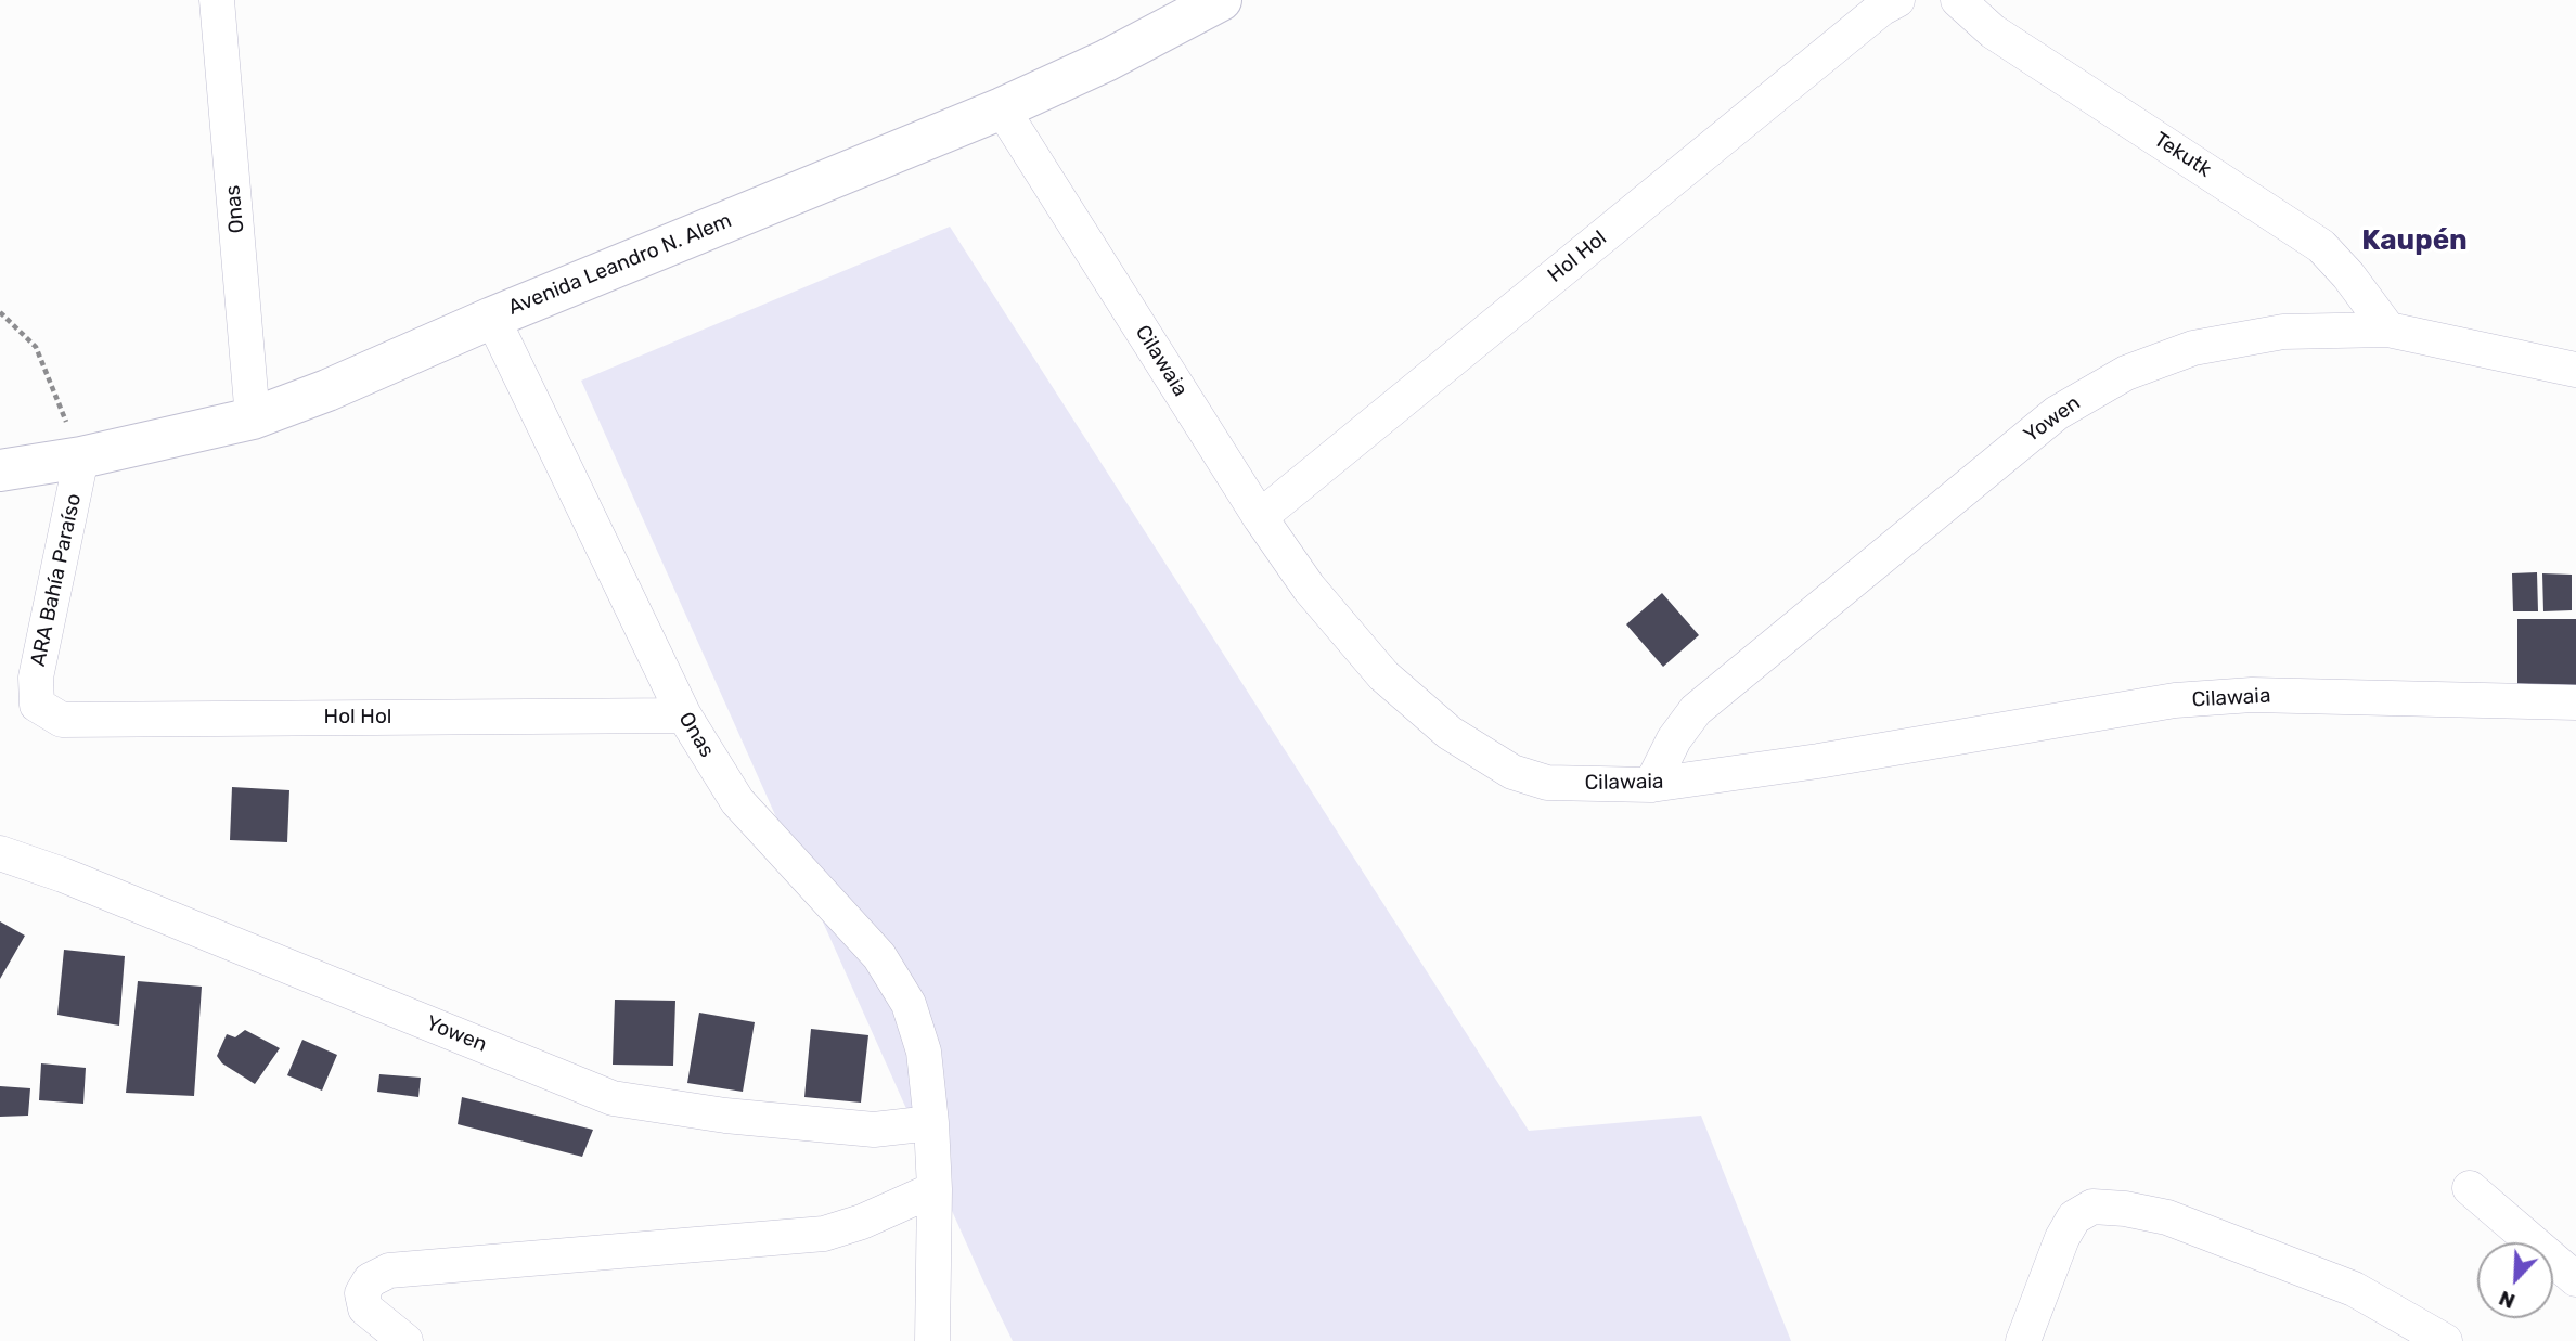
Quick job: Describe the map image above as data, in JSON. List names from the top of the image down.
{
  "streets": {
    "highway": ["Avenida Leandro N. Alem"],
    "street": [
      "Tekutk",
      "Onas",
      "Hol Hol",
      "Cilawaia",
      "Yowen",
      "ARA Bahía Paraíso"
    ]
  },
  "crossings": [
    ["Tekutk", "Yowen"],
    ["Onas", "Hol Hol"],
    ["Onas", "Avenida Leandro N. Alem"],
    ["Onas", "Yowen"],
    ["Hol Hol", "Cilawaia"],
    ["Hol Hol", "ARA Bahía Paraíso"],
    ["Avenida Leandro N. Alem", "Cilawaia"],
    ["Avenida Leandro N. Alem", "ARA Bahía Paraíso"],
    ["Cilawaia", "Yowen"]
  ],
  "districts": ["Kaupén"],
  "north": "bottom left"
}
